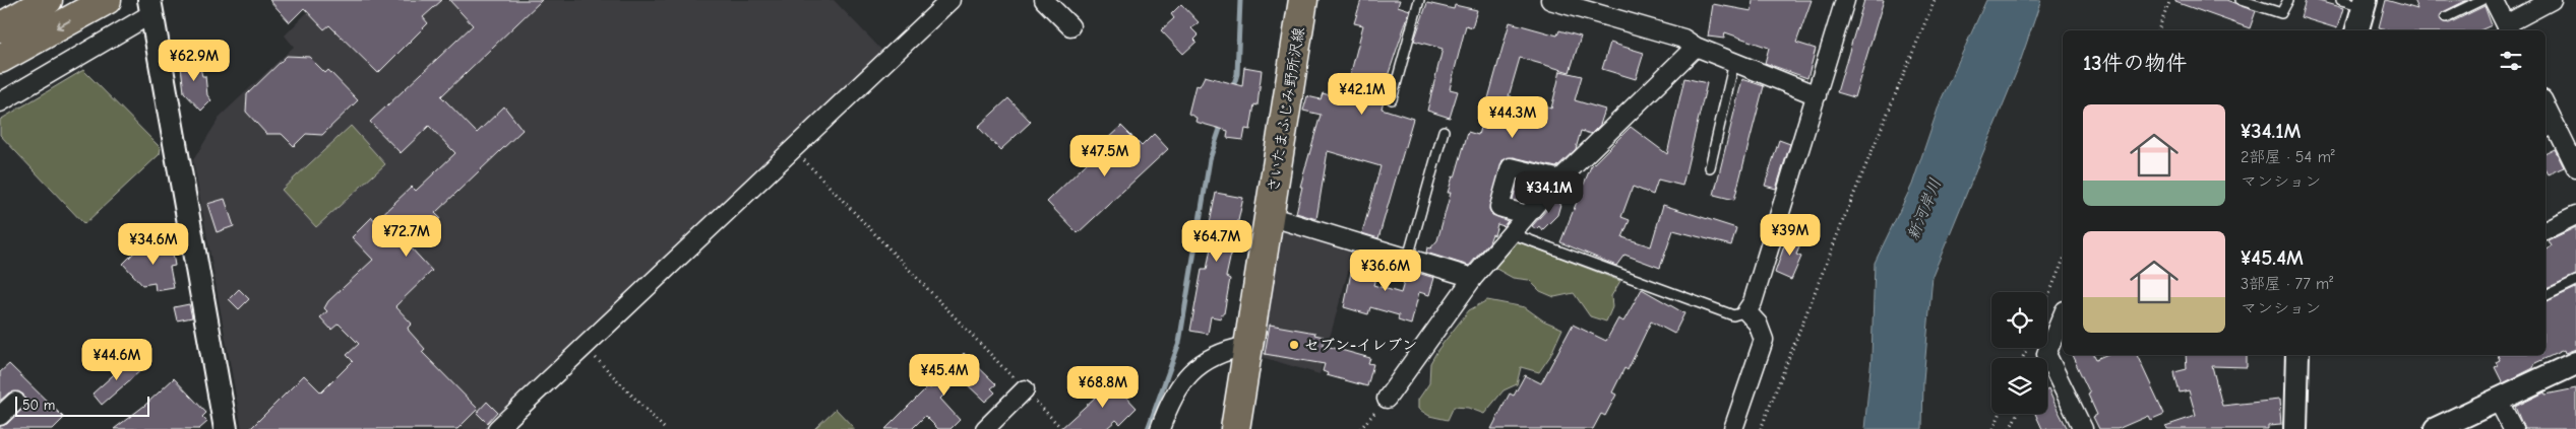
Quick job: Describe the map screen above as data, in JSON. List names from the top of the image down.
{
  "streets": {
    "main road": ["さいたまふじみ野所沢線"]
  },
  "water": ["新河岸川"],
  "places": ["セブン-イレブン"],
  "scale_bar": "50 m",
  "page": {
    "heading": "13件の物件",
    "price": [
      "¥62.9M",
      "¥42.1M",
      "¥44.3M",
      "¥47.5M",
      "¥34.1M",
      "¥39M",
      "¥72.7M",
      "¥64.7M",
      "¥34.6M",
      "¥36.6M",
      "¥44.6M",
      "¥45.4M",
      "¥68.8M"
    ],
    "list": [
      {
        "name": "¥34.1M",
        "note": "2部屋 · 54 m² · マンション"
      },
      {
        "name": "¥45.4M",
        "note": "3部屋 · 77 m² · マンション"
      }
    ],
    "scale": "50 m"
  }
}
